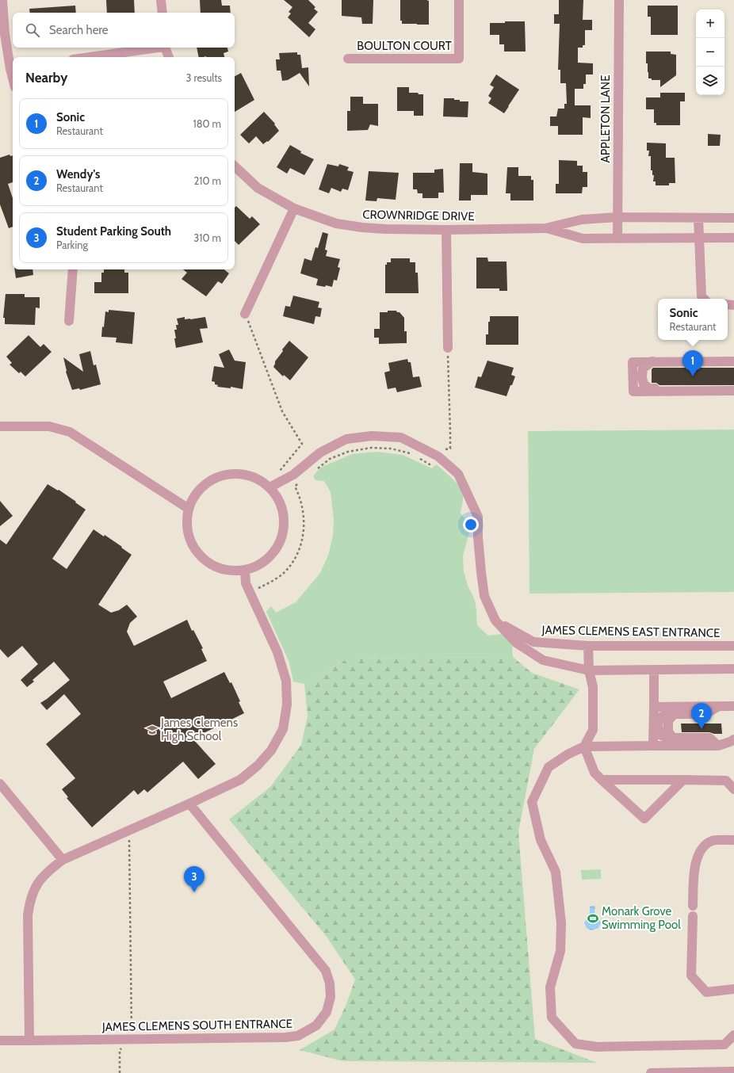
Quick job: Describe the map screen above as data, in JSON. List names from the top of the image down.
{
  "streets": {
    "street": [
      "BOULTON COURT",
      "APPLETON LANE",
      "CROWNRIDGE DRIVE",
      "JAMES CLEMENS EAST ENTRANCE",
      "JAMES CLEMENS SOUTH ENTRANCE"
    ]
  },
  "crossings": [
    ["APPLETON LANE", "CROWNRIDGE DRIVE"]
  ],
  "places": {
    "school or university": ["James Clemens High School"],
    "sports": ["Monark Grove Swimming Pool"]
  },
  "page": {
    "map_buttons": ["+", "−"],
    "search": "Search here",
    "heading": ["Nearby", "3 results"],
    "list": [
      {
        "mark": "1",
        "name": "Sonic",
        "note": "Restaurant",
        "value": "180 m"
      },
      {
        "mark": "2",
        "name": "Wendy's",
        "note": "Restaurant",
        "value": "210 m"
      },
      {
        "mark": "3",
        "name": "Student Parking South",
        "note": "Parking",
        "value": "310 m"
      }
    ],
    "popup": ["Sonic", "Restaurant"],
    "pins": ["1", "2", "3"]
  }
}
